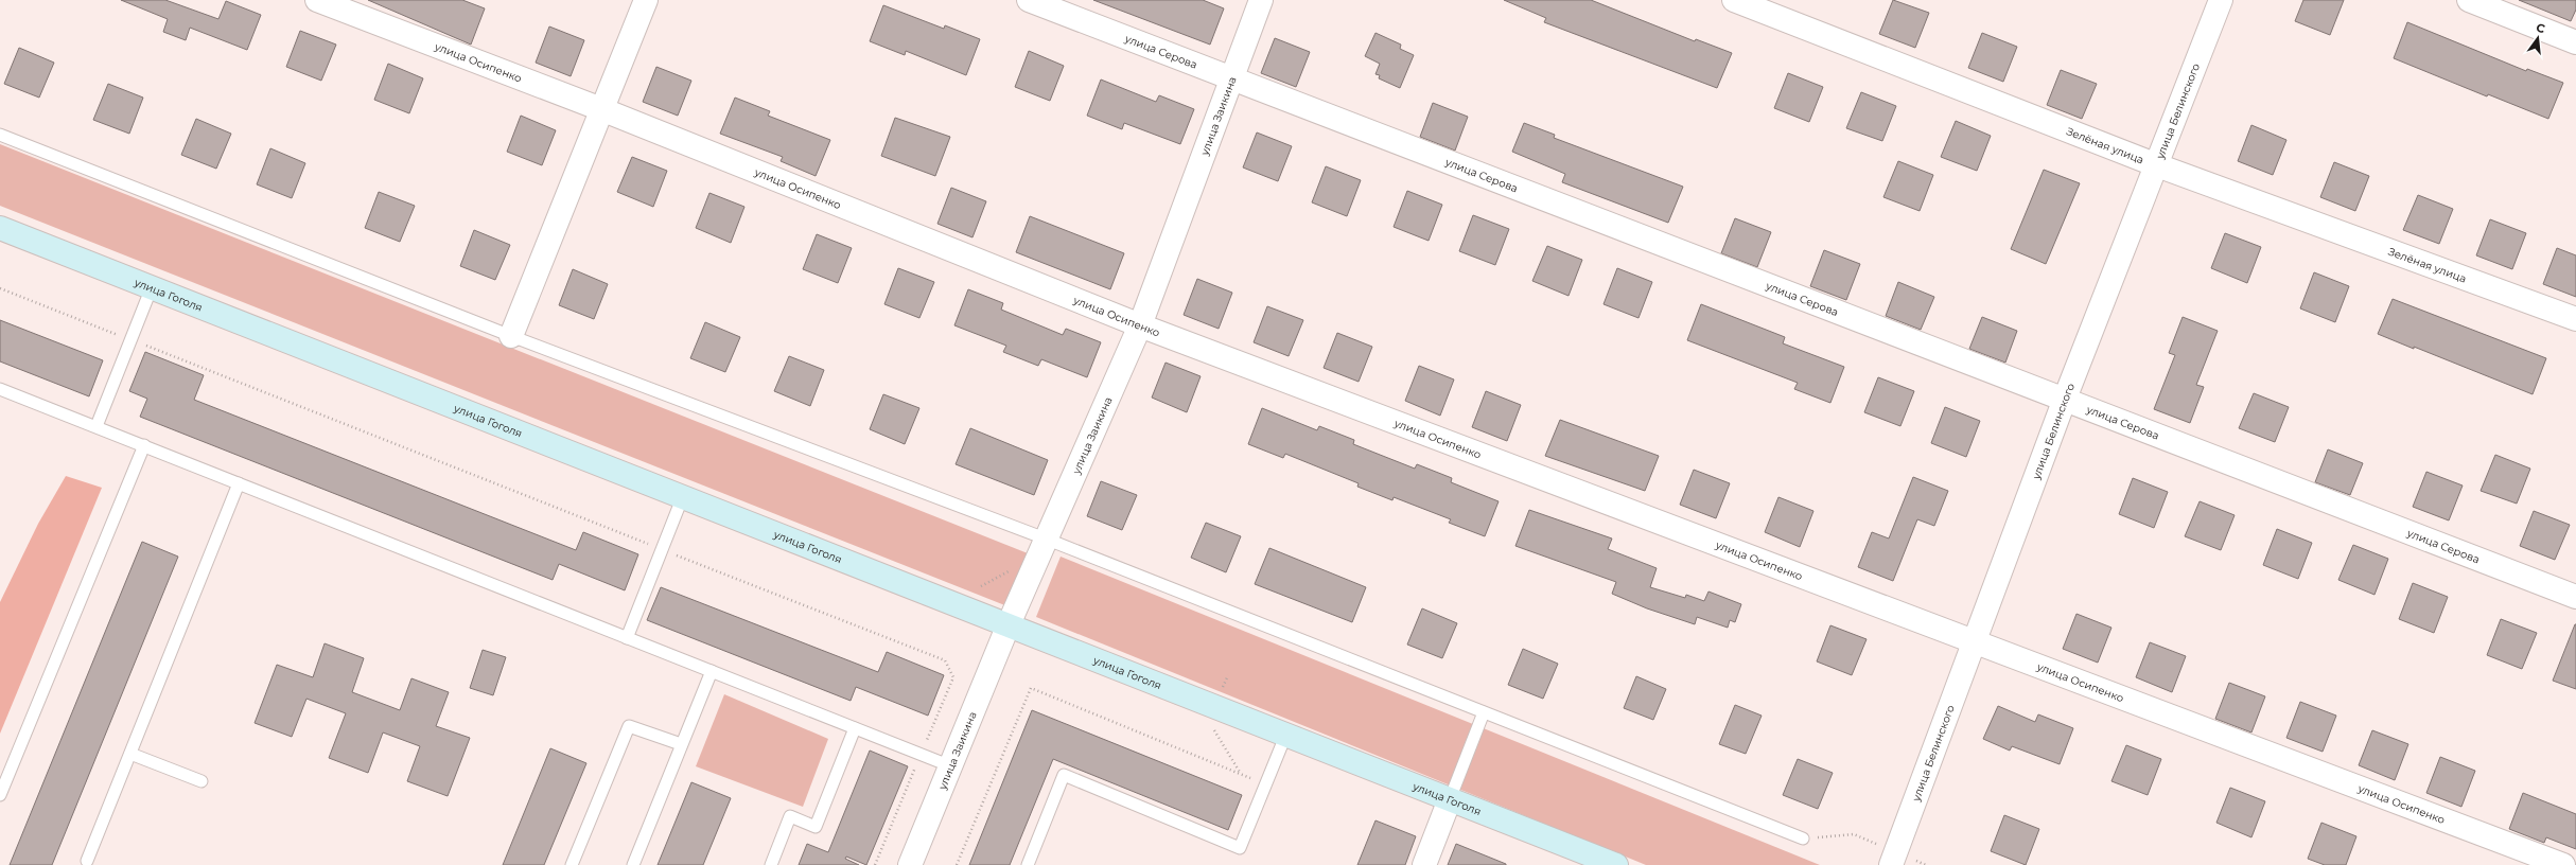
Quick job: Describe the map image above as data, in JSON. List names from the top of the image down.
{
  "streets": {
    "main road": ["улица Гоголя"],
    "street": [
      "улица Серова",
      "улица Осипенко",
      "улица Белинского",
      "улица Заикина",
      "Зелёная улица"
    ]
  },
  "crossings": [
    ["улица Серова", "улица Белинского"],
    ["улица Серова", "улица Заикина"],
    ["улица Осипенко", "улица Белинского"],
    ["улица Осипенко", "улица Заикина"],
    ["улица Белинского", "Зелёная улица"],
    ["улица Заикина", "улица Гоголя"]
  ],
  "north": "top"
}
